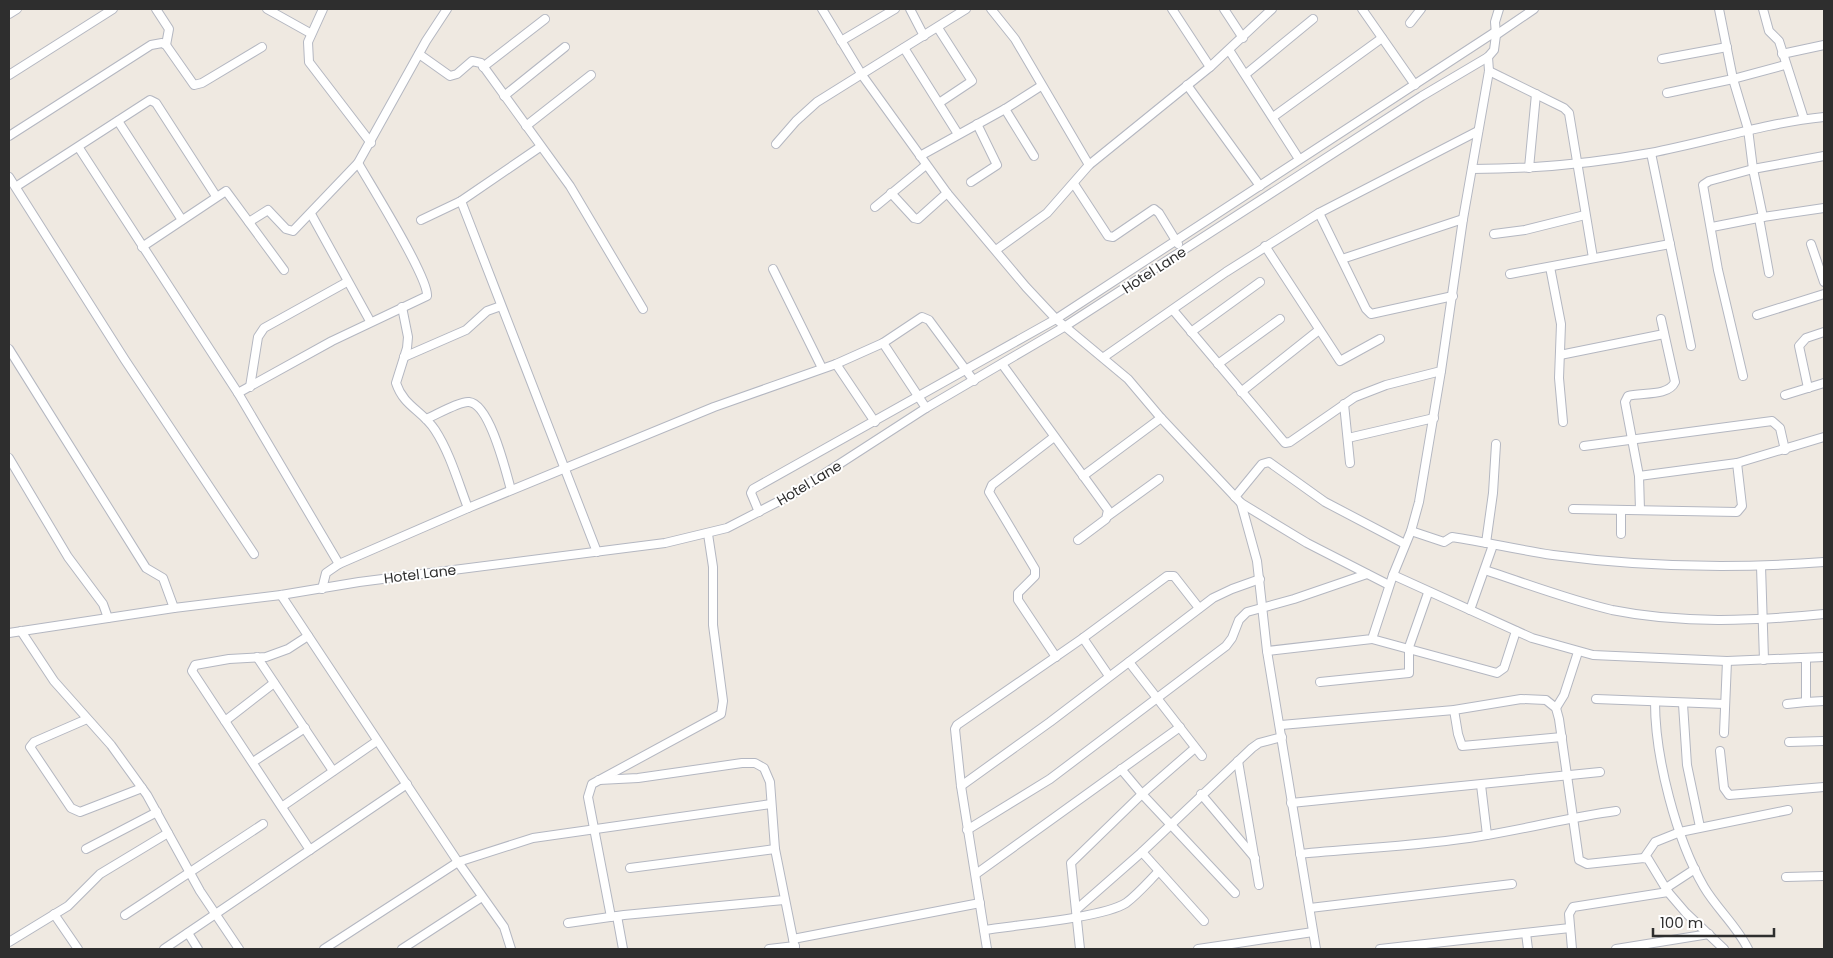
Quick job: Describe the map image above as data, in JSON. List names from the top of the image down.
{
  "streets": {
    "street": ["Hotel Lane"]
  },
  "scale_bar": "100 m"
}
